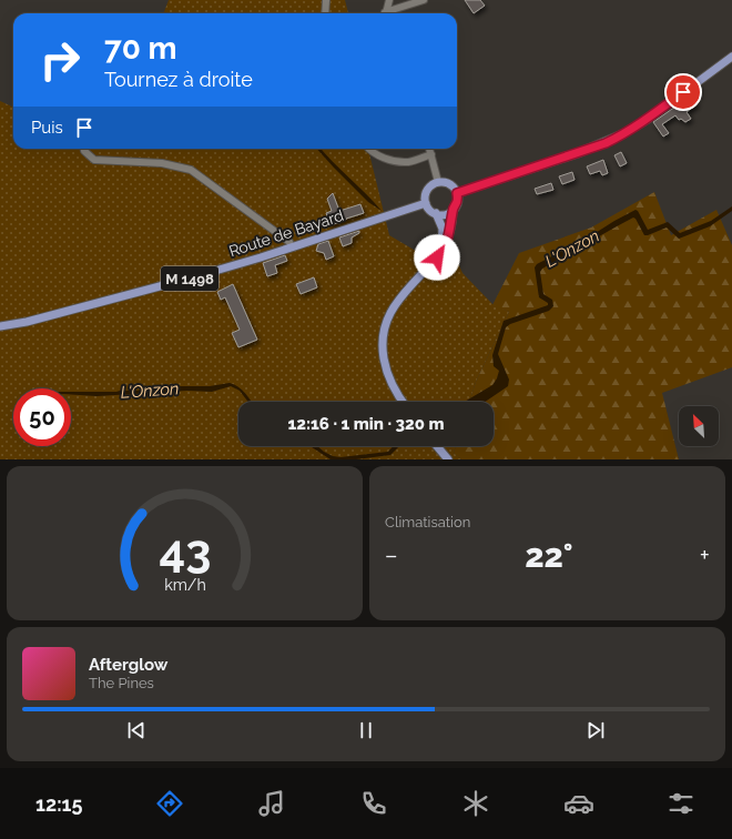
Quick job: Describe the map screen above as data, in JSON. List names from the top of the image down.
{
  "streets": {
    "main road": ["Route de Bayard", "M 1498"]
  },
  "water": ["L'Onzon"],
  "north": "top left",
  "page": {
    "turn": ["70 m", "Tournez à droite"],
    "then": "Puis",
    "limit": "50",
    "trip": "12:16 · 1 min · 320 m",
    "tile": "Climatisation",
    "heat": ["−", "22°", "+"],
    "song": ["Afterglow", "The Pines"],
    "tabs": "12:15",
    "gauge": ["43", "km/h"]
  }
}
